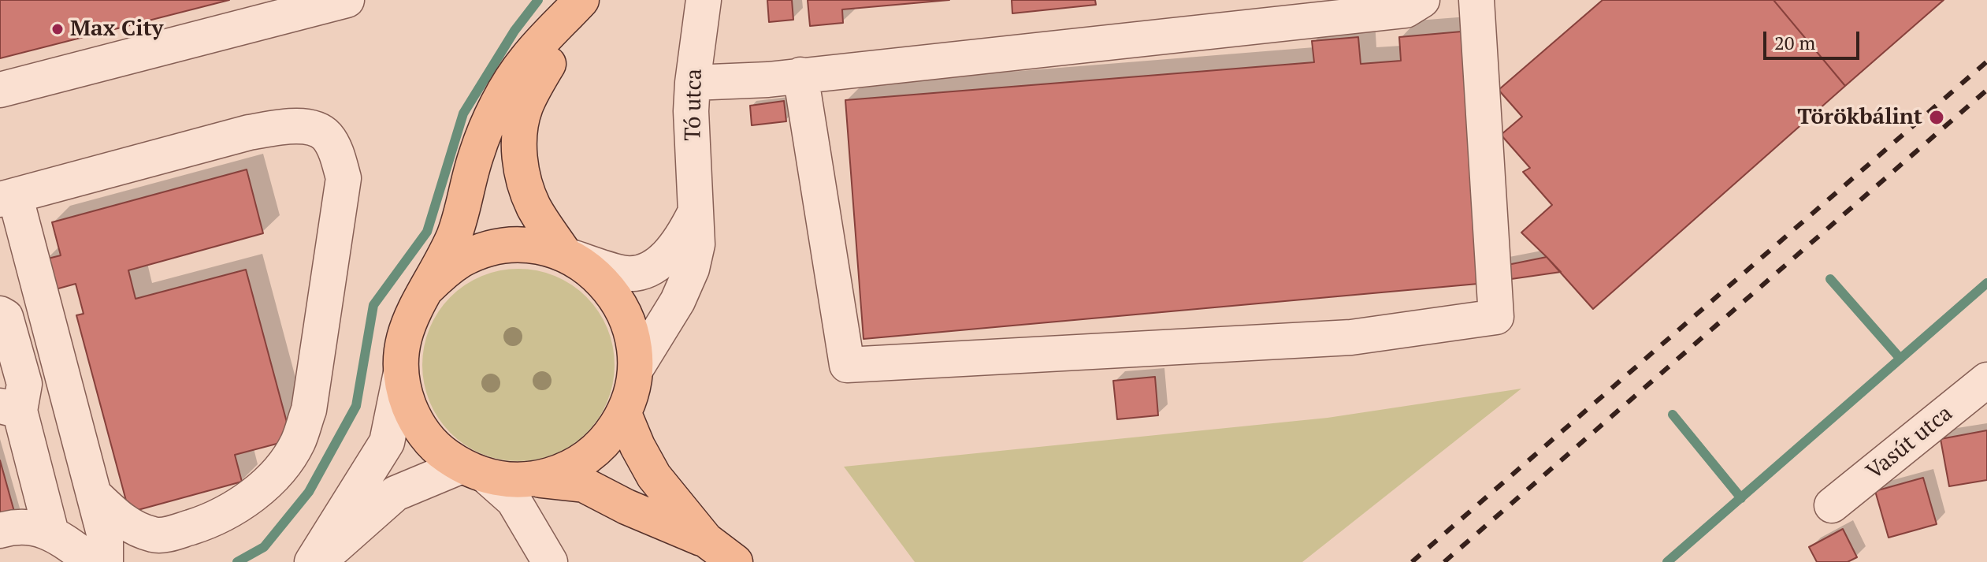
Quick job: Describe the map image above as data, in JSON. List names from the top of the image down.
{
  "streets": {
    "street": ["Tó utca", "Vasút utca"]
  },
  "places": ["Max City", "Törökbálint"],
  "scale_bar": "20 m"
}
